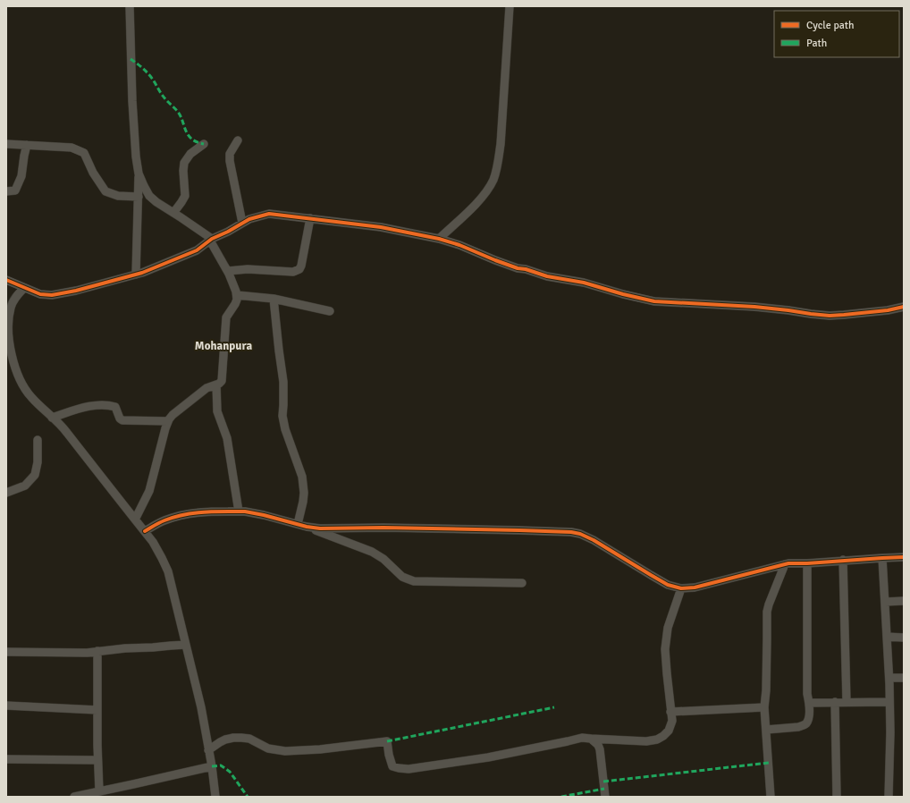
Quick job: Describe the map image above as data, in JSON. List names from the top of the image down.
{
  "districts": ["Mohanpura"],
  "legend": ["Cycle path", "Path"]
}
